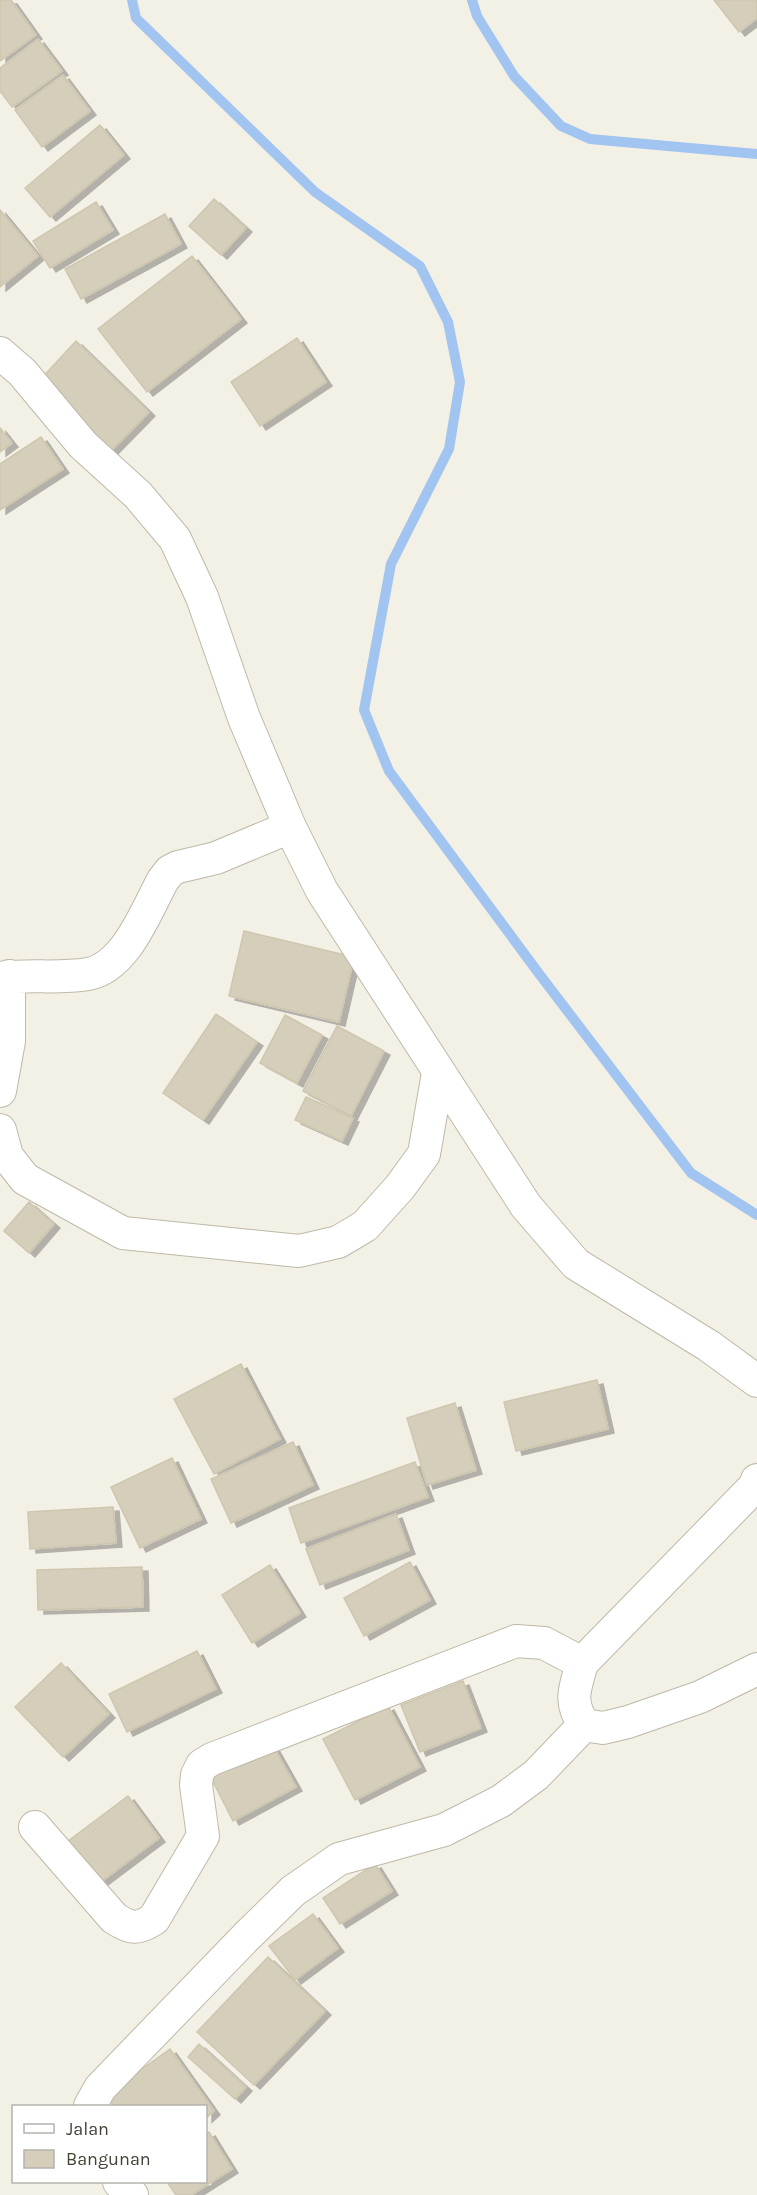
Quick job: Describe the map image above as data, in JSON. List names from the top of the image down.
{
  "legend": ["Jalan", "Bangunan"]
}
